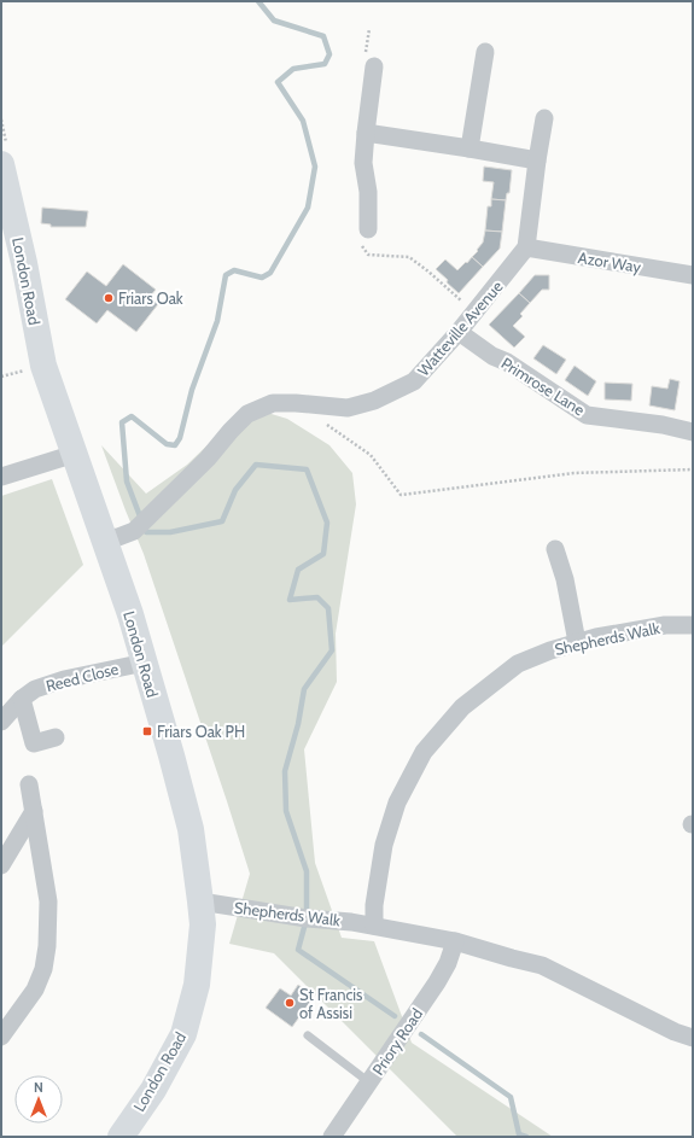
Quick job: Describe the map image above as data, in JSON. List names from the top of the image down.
{
  "streets": {
    "main road": ["London Road"],
    "street": [
      "Azor Way",
      "Watteville Avenue",
      "Primrose Lane",
      "Shepherds Walk",
      "Reed Close",
      "Priory Road"
    ]
  },
  "crossings": [
    ["Azor Way", "Watteville Avenue"],
    ["London Road", "Watteville Avenue"],
    ["London Road", "Shepherds Walk"],
    ["London Road", "Reed Close"],
    ["Watteville Avenue", "Primrose Lane"],
    ["Shepherds Walk", "Priory Road"]
  ],
  "places": {
    "other": ["Friars Oak", "St Francis of Assisi"],
    "transit": ["Friars Oak PH"]
  },
  "north": "top"
}
